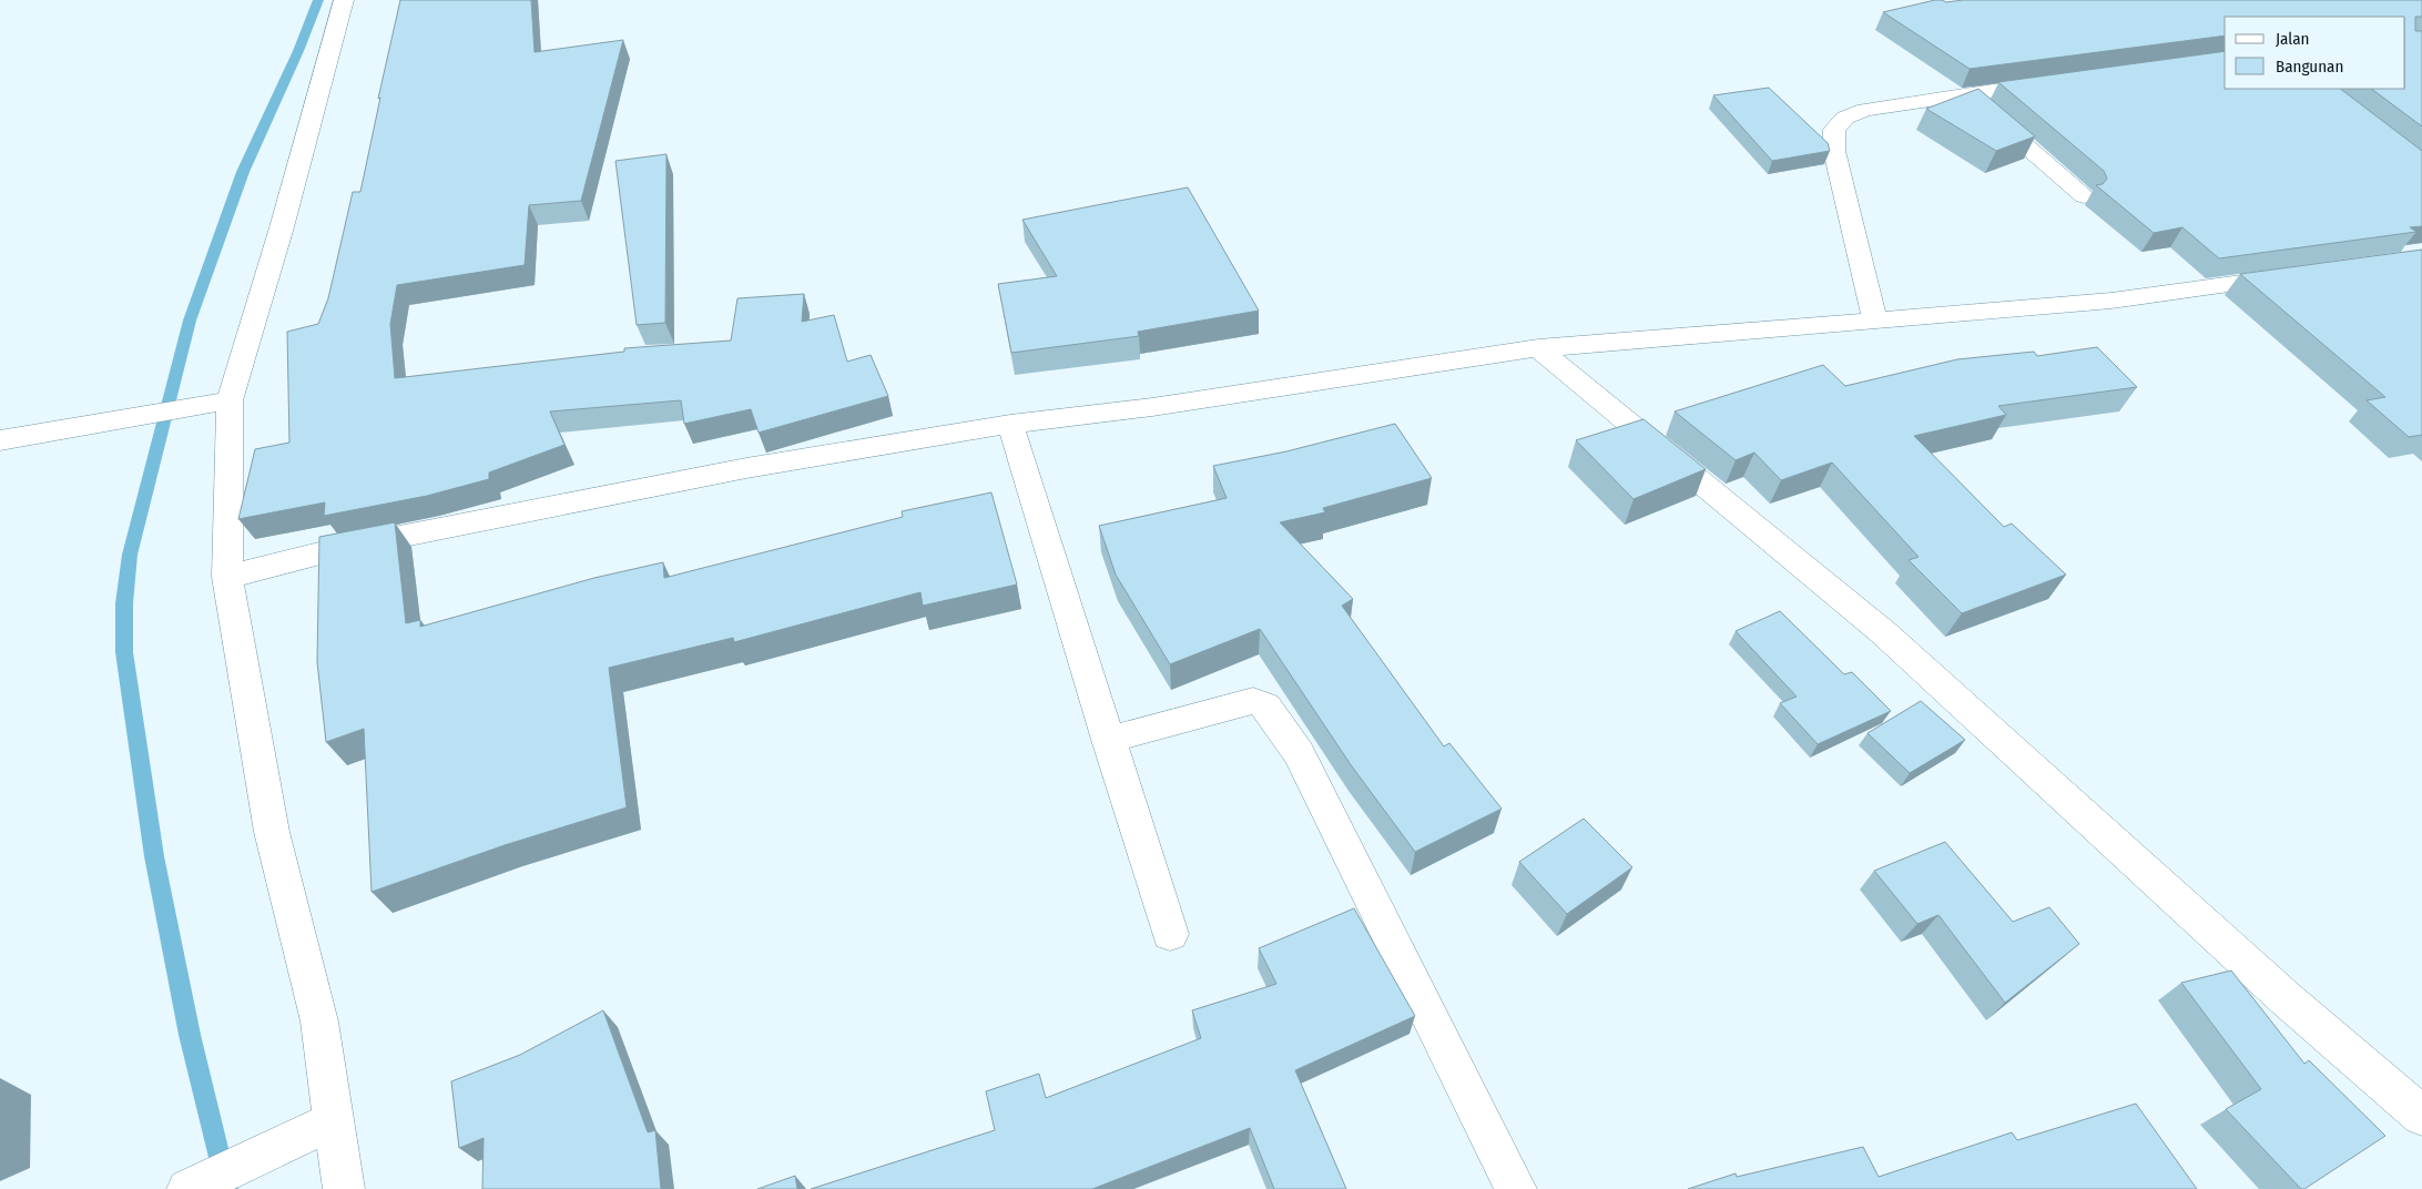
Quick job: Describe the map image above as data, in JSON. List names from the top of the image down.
{
  "legend": ["Jalan", "Bangunan"]
}
